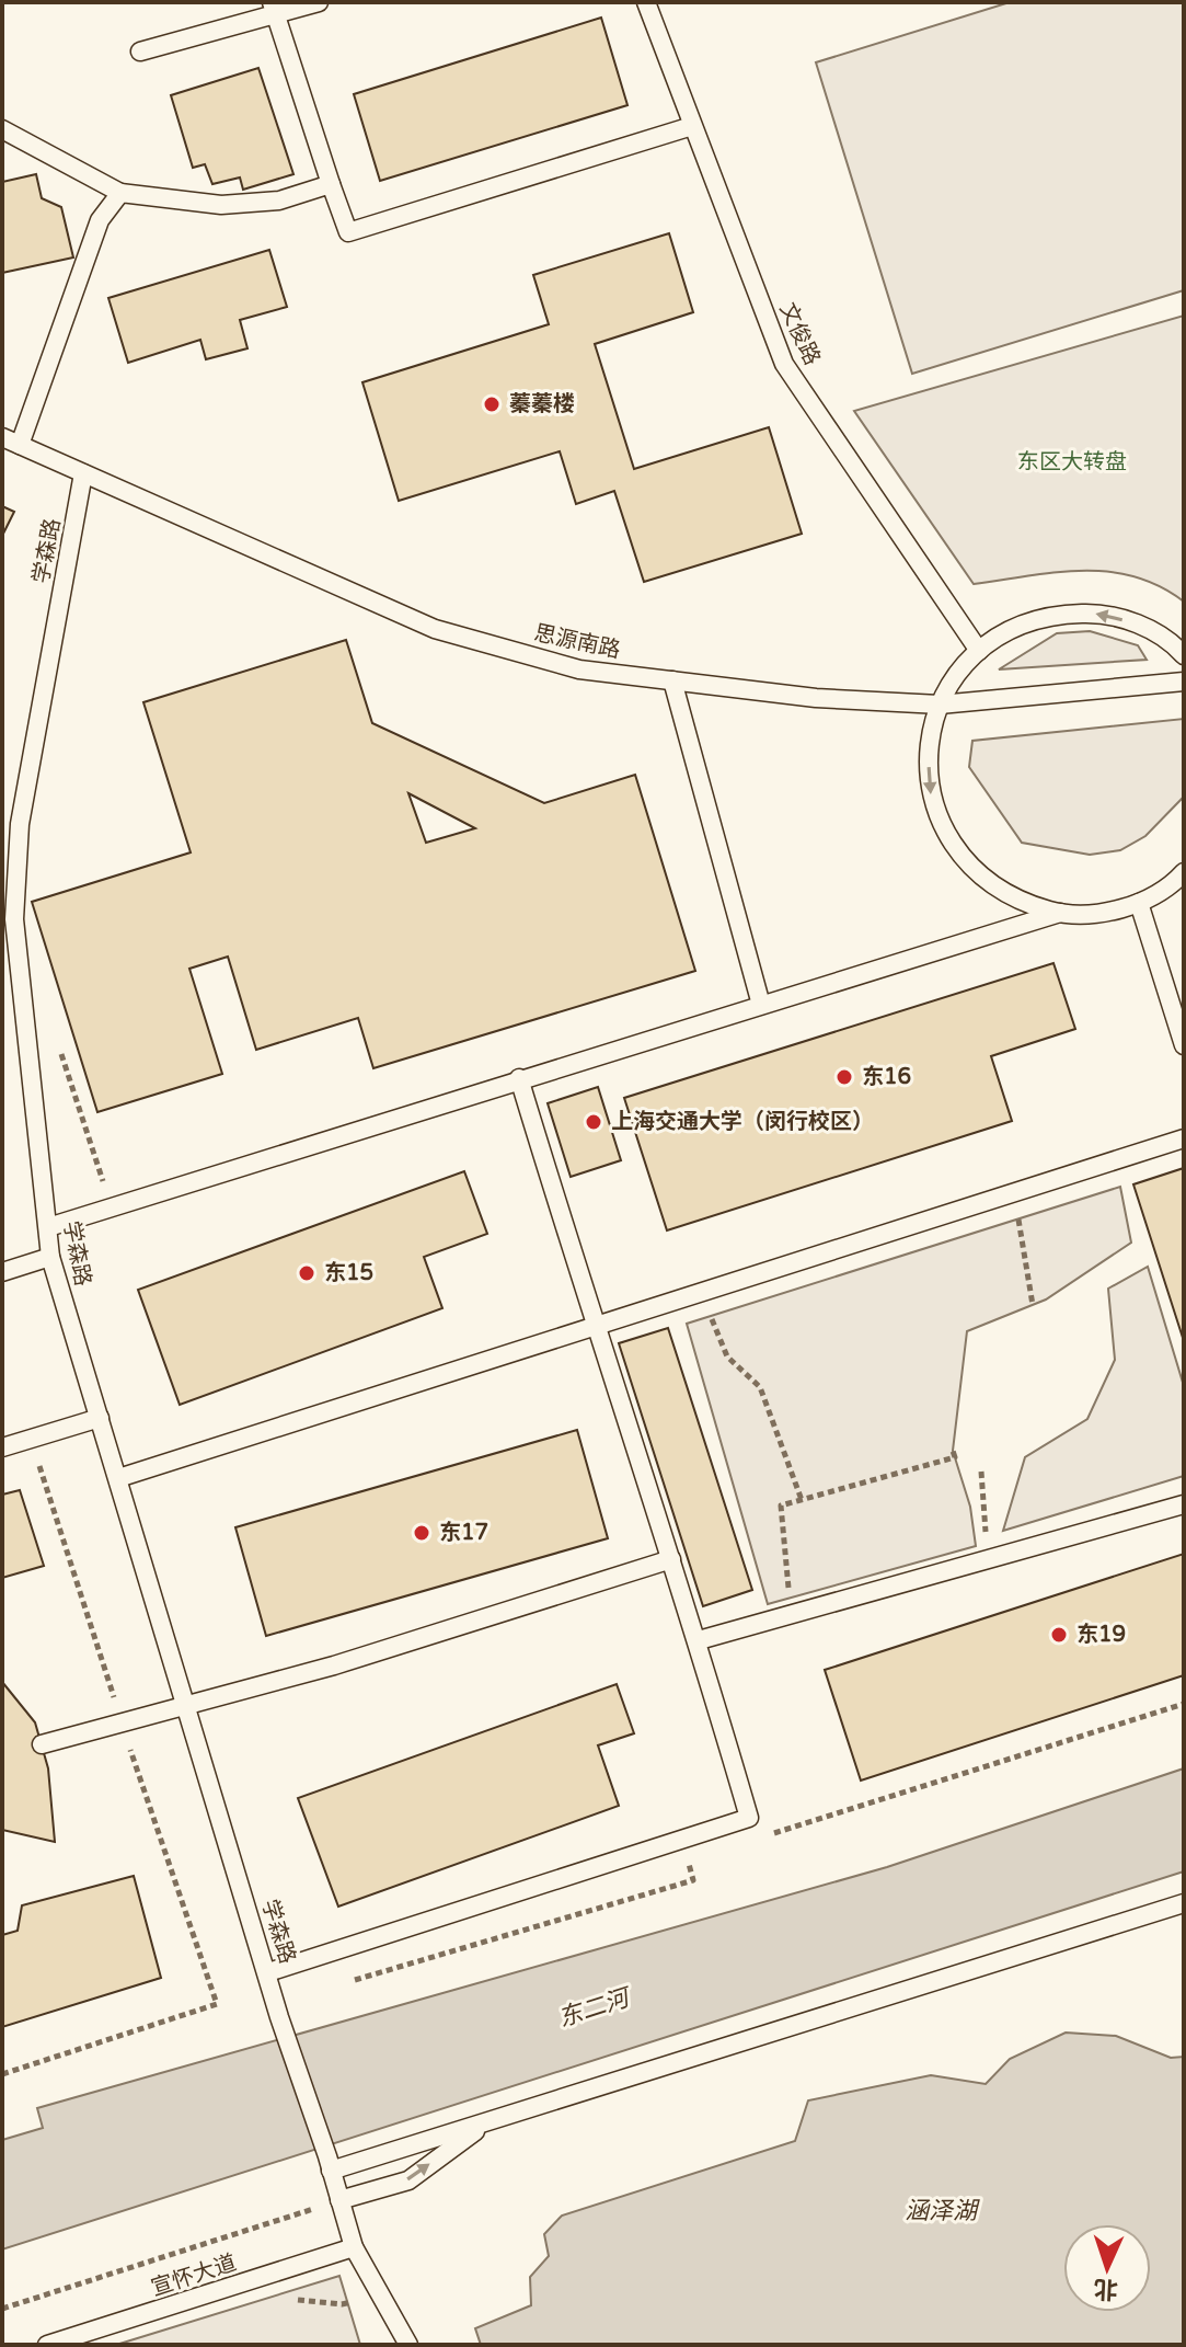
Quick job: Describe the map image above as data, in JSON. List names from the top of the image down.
{
  "streets": {
    "lane": [
      "文俊路",
      "学森路",
      "思源南路",
      "宣怀大道"
    ]
  },
  "crossings": [
    ["学森路", "思源南路"],
    ["学森路", "宣怀大道"]
  ],
  "water": ["东二河", "涵泽湖"],
  "parks": ["东区大转盘"],
  "places": [
    "蓁蓁楼",
    "东16",
    "上海交通大学（闵行校区）",
    "东15",
    "东17",
    "东19"
  ],
  "north": "bottom"
}
